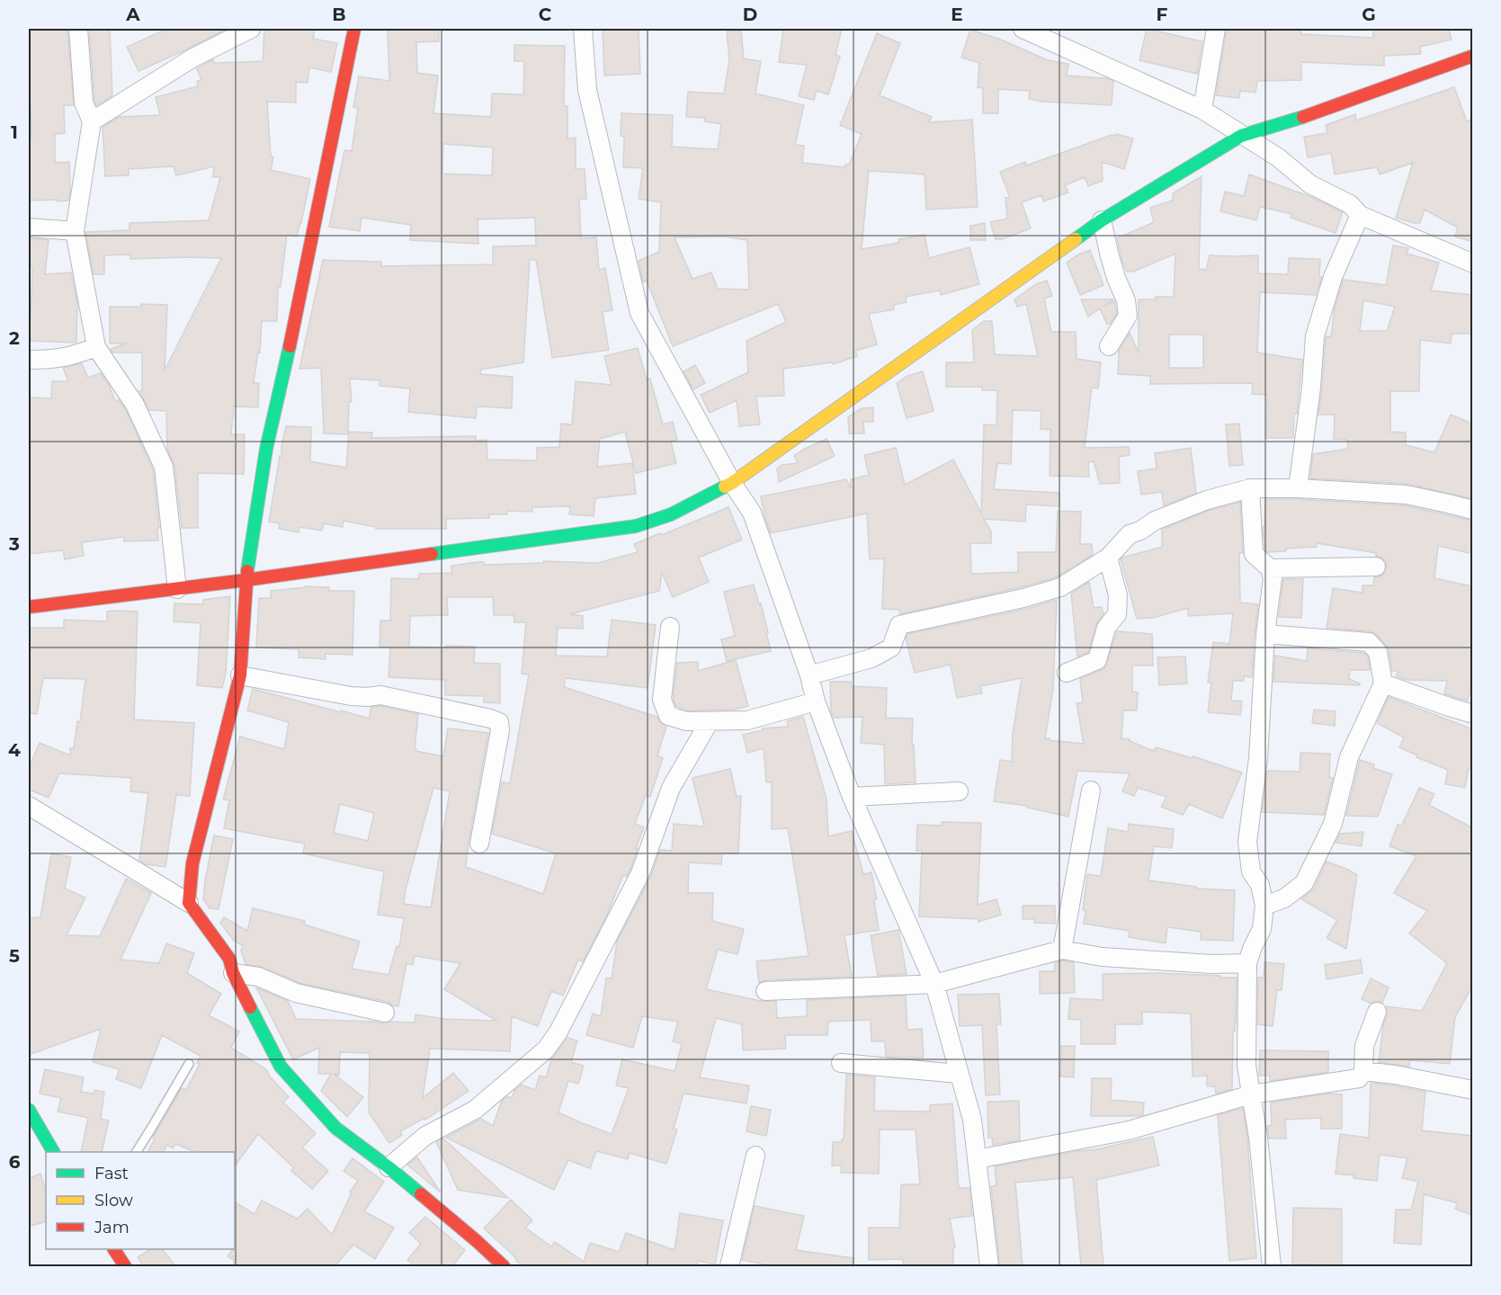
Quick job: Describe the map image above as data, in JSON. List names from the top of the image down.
{
  "legend": ["Fast", "Slow", "Jam"],
  "grid": {
    "columns": [
      "A",
      "B",
      "C",
      "D",
      "E",
      "F",
      "G"
    ],
    "rows": [
      "1",
      "2",
      "3",
      "4",
      "5",
      "6"
    ]
  }
}
